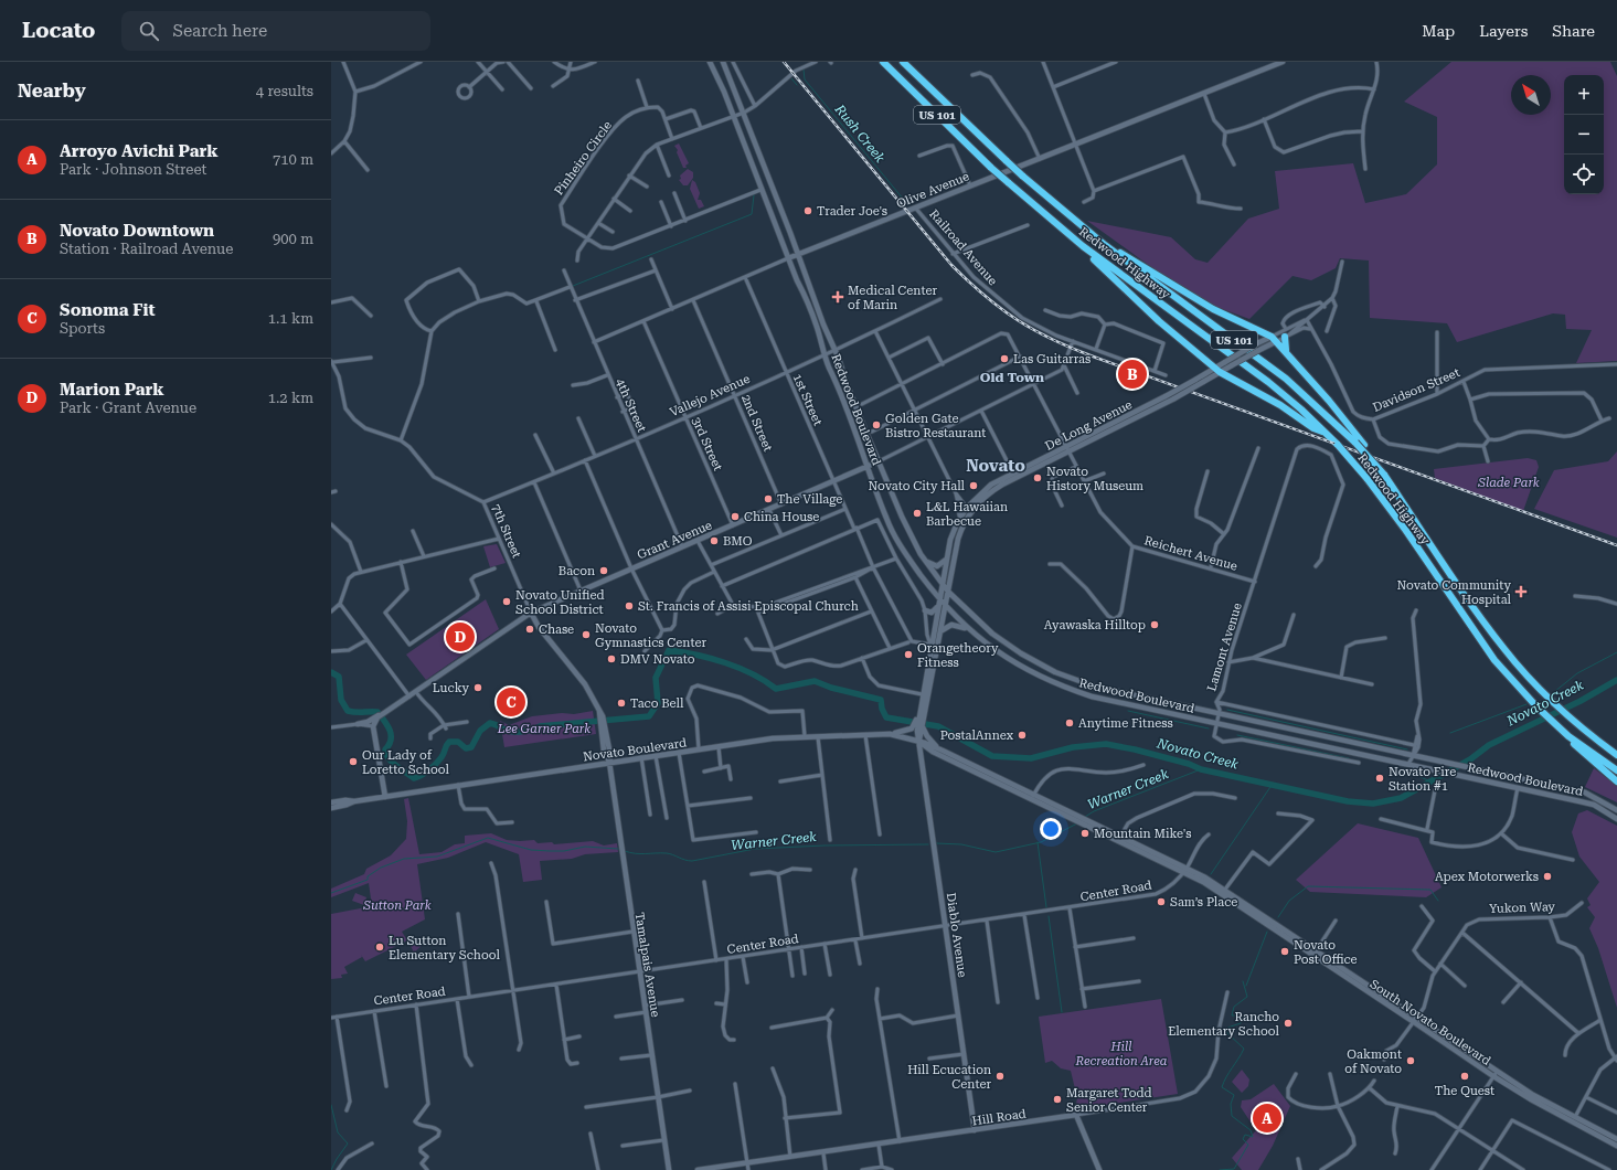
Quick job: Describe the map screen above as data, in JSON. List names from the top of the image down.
{
  "streets": {
    "highway": ["US 101", "Redwood Highway"],
    "main road": [
      "Olive Avenue",
      "Redwood Boulevard",
      "De Long Avenue",
      "7th Street",
      "Grant Avenue",
      "Novato Boulevard",
      "Diablo Avenue",
      "Tamalpais Avenue",
      "South Novato Boulevard",
      "Hill Road"
    ],
    "street": [
      "Pinheiro Circle",
      "Railroad Avenue",
      "Davidson Street",
      "Vallejo Avenue",
      "1st Street",
      "4th Street",
      "2nd Street",
      "3rd Street",
      "Reichert Avenue",
      "Lamont Avenue",
      "Center Road",
      "Yukon Way"
    ]
  },
  "crossings": [
    ["Pinheiro Circle", "Redwood Boulevard"],
    ["Olive Avenue", "Railroad Avenue"],
    ["Olive Avenue", "1st Street"],
    ["Olive Avenue", "4th Street"],
    ["Olive Avenue", "Redwood Boulevard"],
    ["Olive Avenue", "2nd Street"],
    ["Olive Avenue", "3rd Street"],
    ["Davidson Street", "De Long Avenue"],
    ["Vallejo Avenue", "1st Street"],
    ["Vallejo Avenue", "4th Street"],
    ["Vallejo Avenue", "Redwood Boulevard"],
    ["Vallejo Avenue", "2nd Street"],
    ["Vallejo Avenue", "3rd Street"],
    ["Vallejo Avenue", "7th Street"],
    ["1st Street", "Grant Avenue"],
    ["4th Street", "Grant Avenue"],
    ["Redwood Boulevard", "De Long Avenue"],
    ["Redwood Boulevard", "Grant Avenue"],
    ["Redwood Boulevard", "Lamont Avenue"],
    ["Redwood Boulevard", "Diablo Avenue"],
    ["2nd Street", "Grant Avenue"],
    ["De Long Avenue", "Reichert Avenue"],
    ["De Long Avenue", "Diablo Avenue"],
    ["3rd Street", "Grant Avenue"],
    ["7th Street", "Grant Avenue"],
    ["7th Street", "Novato Boulevard"],
    ["7th Street", "Tamalpais Avenue"],
    ["Grant Avenue", "Reichert Avenue"],
    ["Reichert Avenue", "Lamont Avenue"],
    ["Novato Boulevard", "Diablo Avenue"],
    ["Novato Boulevard", "Tamalpais Avenue"],
    ["Novato Boulevard", "South Novato Boulevard"],
    ["Center Road", "Diablo Avenue"],
    ["Center Road", "Tamalpais Avenue"],
    ["Center Road", "South Novato Boulevard"],
    ["Yukon Way", "South Novato Boulevard"],
    ["Diablo Avenue", "South Novato Boulevard"],
    ["Diablo Avenue", "Hill Road"]
  ],
  "districts": ["Old Town", "Novato"],
  "water": ["Rush Creek", "Novato Creek", "Warner Creek"],
  "parks": [
    "Slade Park",
    "Lee Garner Park",
    "Sutton Park",
    "Hill Recreation Area"
  ],
  "places": {
    "other": [
      "Trader Joe's",
      "Las Guitarras",
      "Golden Gate Bistro Restaurant",
      "Novato History Museum",
      "Novato City Hall",
      "The Village",
      "L&L Hawaiian Barbecue",
      "China House",
      "BMO",
      "Bacon",
      "Novato Unified School District",
      "St. Francis of Assisi Episcopal Church",
      "Ayawaska Hilltop",
      "Chase",
      "Novato Gymnastics Center",
      "Orangetheory Fitness",
      "DMV Novato",
      "Lucky",
      "Taco Bell",
      "Anytime Fitness",
      "PostalAnnex",
      "Our Lady of Loretto School",
      "Novato Fire Station #1",
      "Mountain Mike's",
      "Apex Motorwerks",
      "Sam’s Place",
      "Lu Sutton Elementary School",
      "Novato Post Office",
      "Rancho Elementary School",
      "Oakmont of Novato",
      "Hill Ecucation Center",
      "The Quest",
      "Margaret Todd Senior Center"
    ],
    "health": ["Medical Center of Marin", "Novato Community Hospital"]
  },
  "north": "top left",
  "page": {
    "header": "Locato",
    "search": "Search here",
    "nav": ["Map", "Layers", "Share"],
    "heading": ["Nearby", "4 results"],
    "map_buttons": ["+", "−"],
    "list": [
      {
        "mark": "A",
        "name": "Arroyo Avichi Park",
        "note": "Park · Johnson Street",
        "value": "710 m"
      },
      {
        "mark": "B",
        "name": "Novato Downtown",
        "note": "Station · Railroad Avenue",
        "value": "900 m"
      },
      {
        "mark": "C",
        "name": "Sonoma Fit",
        "note": "Sports",
        "value": "1.1 km"
      },
      {
        "mark": "D",
        "name": "Marion Park",
        "note": "Park · Grant Avenue",
        "value": "1.2 km"
      }
    ],
    "pins": [
      "B",
      "D",
      "C",
      "A"
    ]
  }
}
